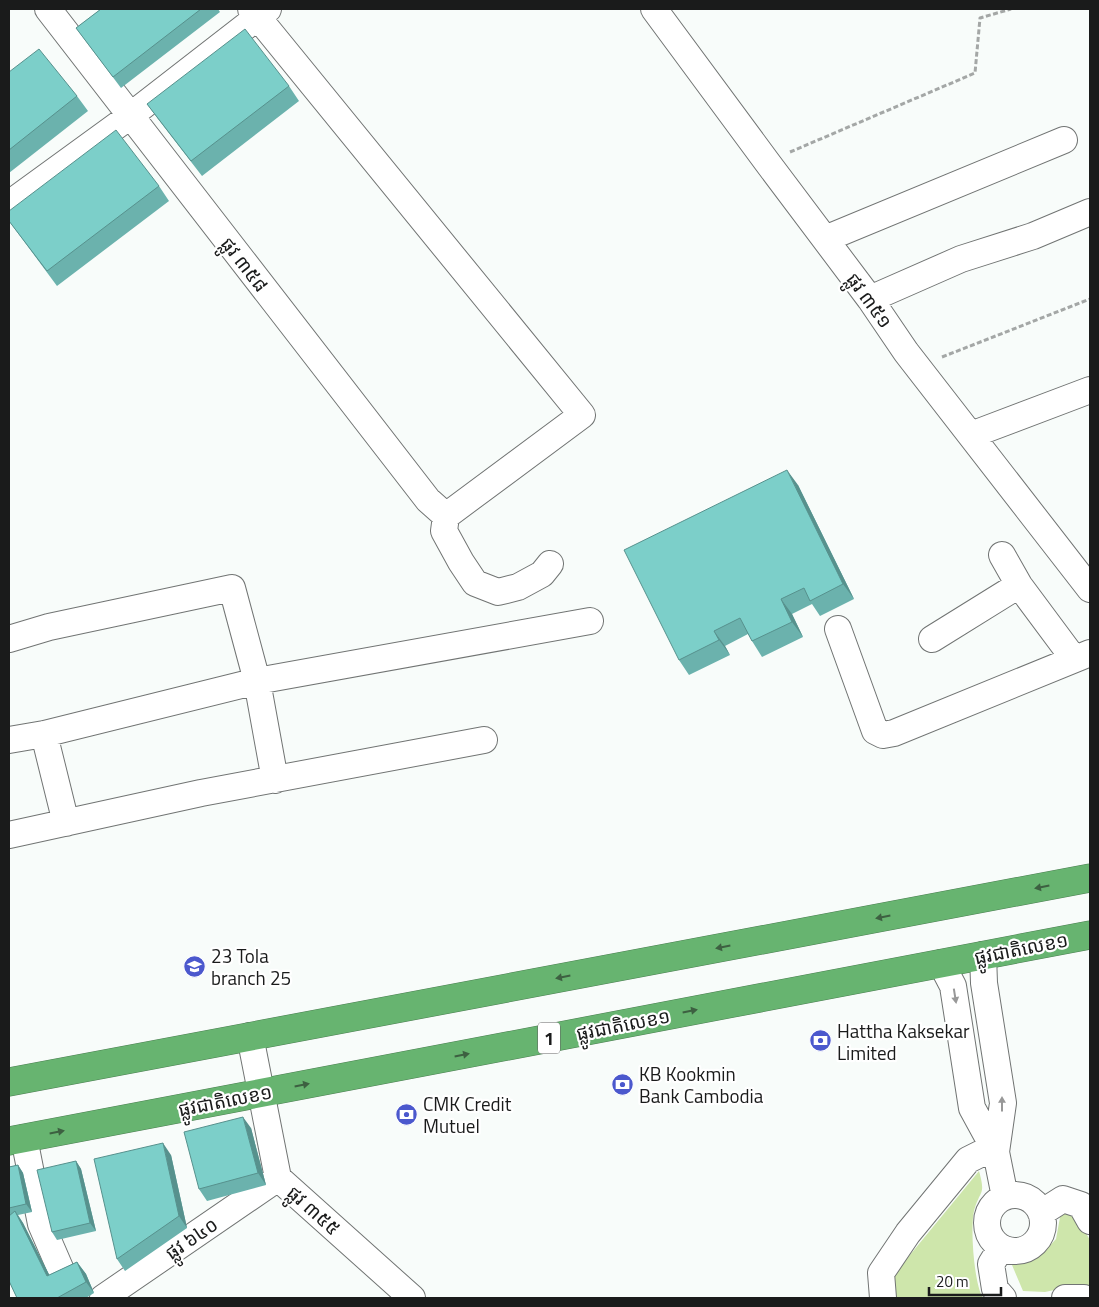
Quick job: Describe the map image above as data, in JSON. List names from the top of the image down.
{
  "streets": {
    "highway": ["ផ្លូវជាតិលេខ១", "1"],
    "street": [
      "ផ្លូវ ៣៥៨",
      "ផ្លូវ ៣៥១",
      "ផ្លូវ ៣៥៥",
      "ផ្លូវ ៦៤០"
    ]
  },
  "crossings": [
    ["ផ្លូវជាតិលេខ១", "ផ្លូវ ៣៥៥"],
    ["ផ្លូវ ៣៥៥", "ផ្លូវ ៦៤០"]
  ],
  "places": {
    "school or university": ["23 Tola branch 25"],
    "bank": ["Hattha Kaksekar Limited", "KB Kookmin Bank Cambodia", "CMK Credit Mutuel"]
  },
  "scale_bar": "20 m"
}
